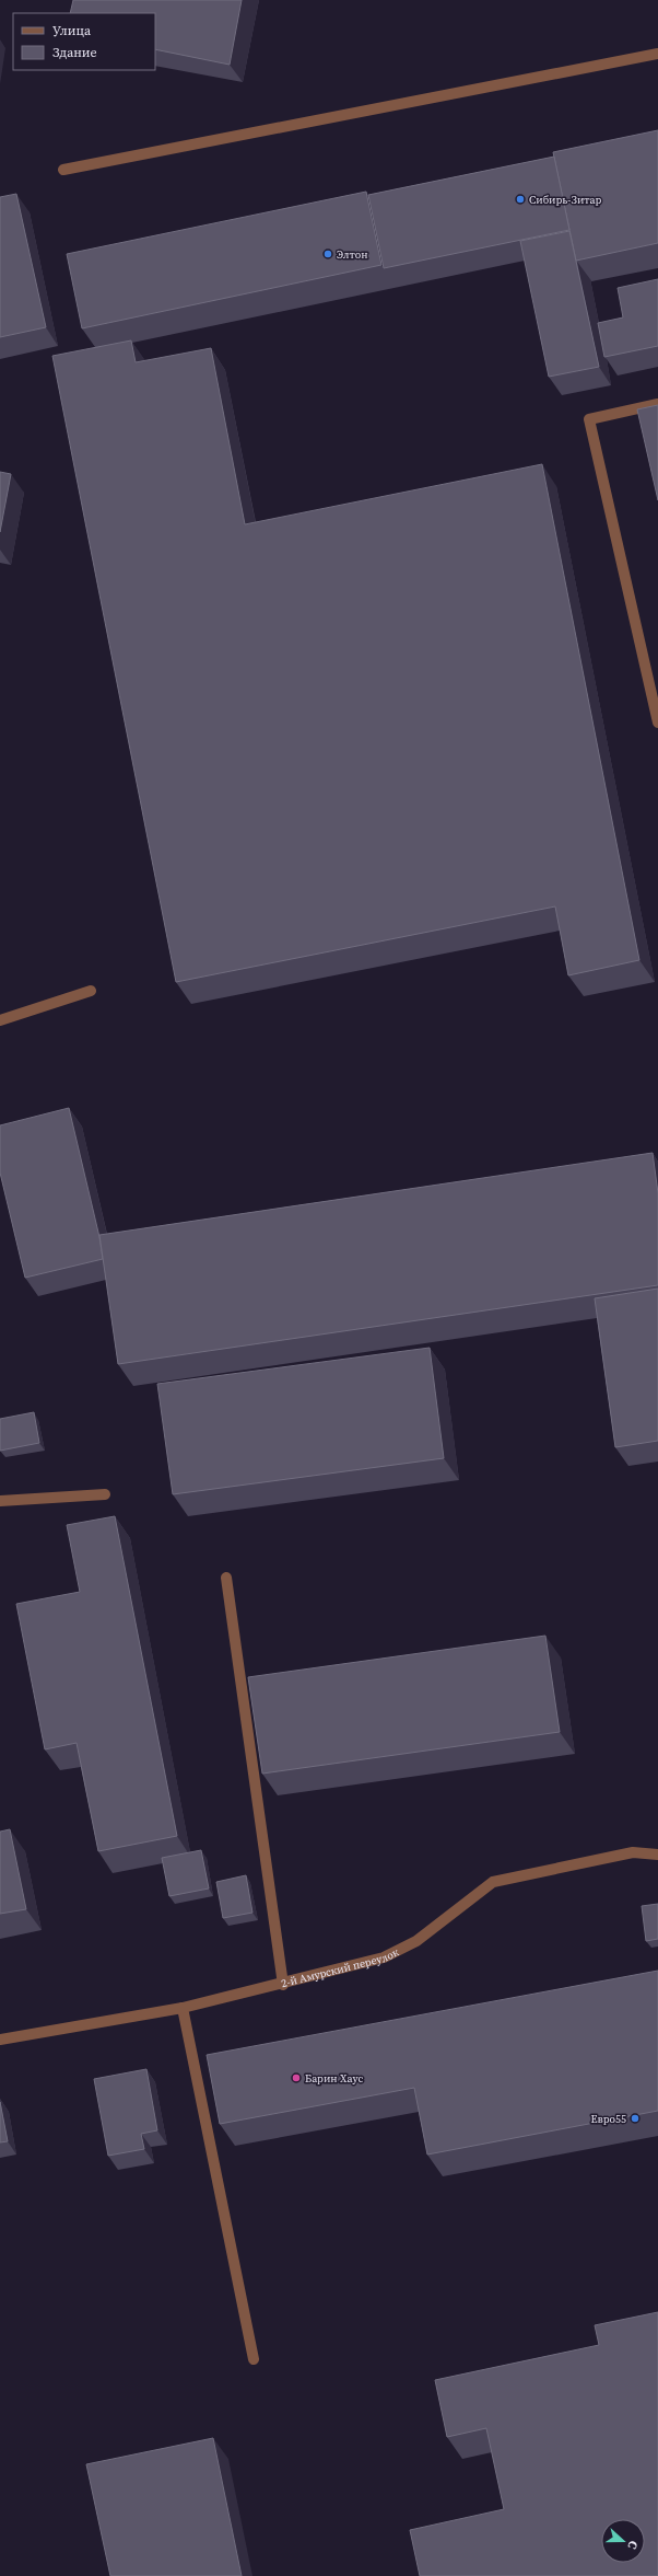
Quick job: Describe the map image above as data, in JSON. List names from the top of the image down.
{
  "streets": {
    "lane": ["2-й Амурский переулок"]
  },
  "places": [
    "Сибирь-Зитар",
    "Элтон",
    "Барин Хаус",
    "Евро55"
  ],
  "legend": ["Улица", "Здание"],
  "north": "right"
}
